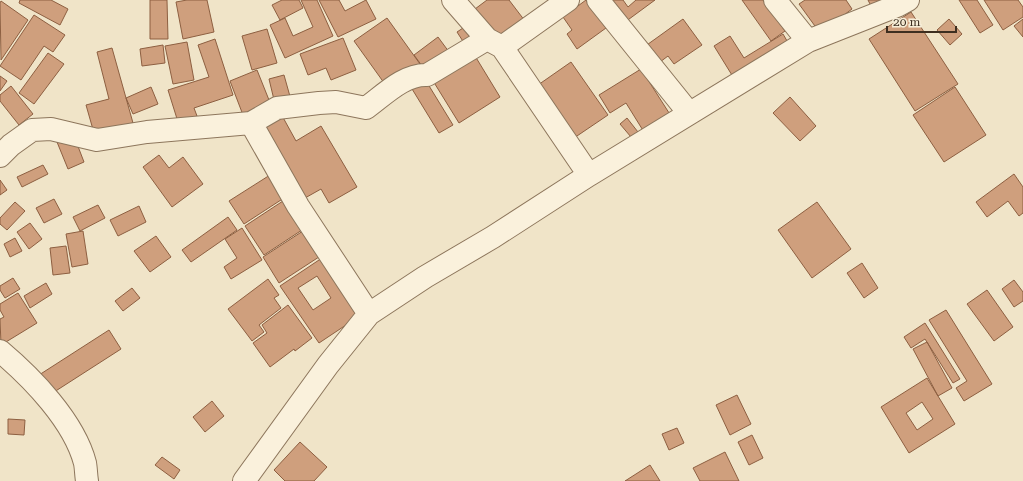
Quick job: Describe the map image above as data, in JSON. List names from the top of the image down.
{
  "scale_bar": "20 m"
}
